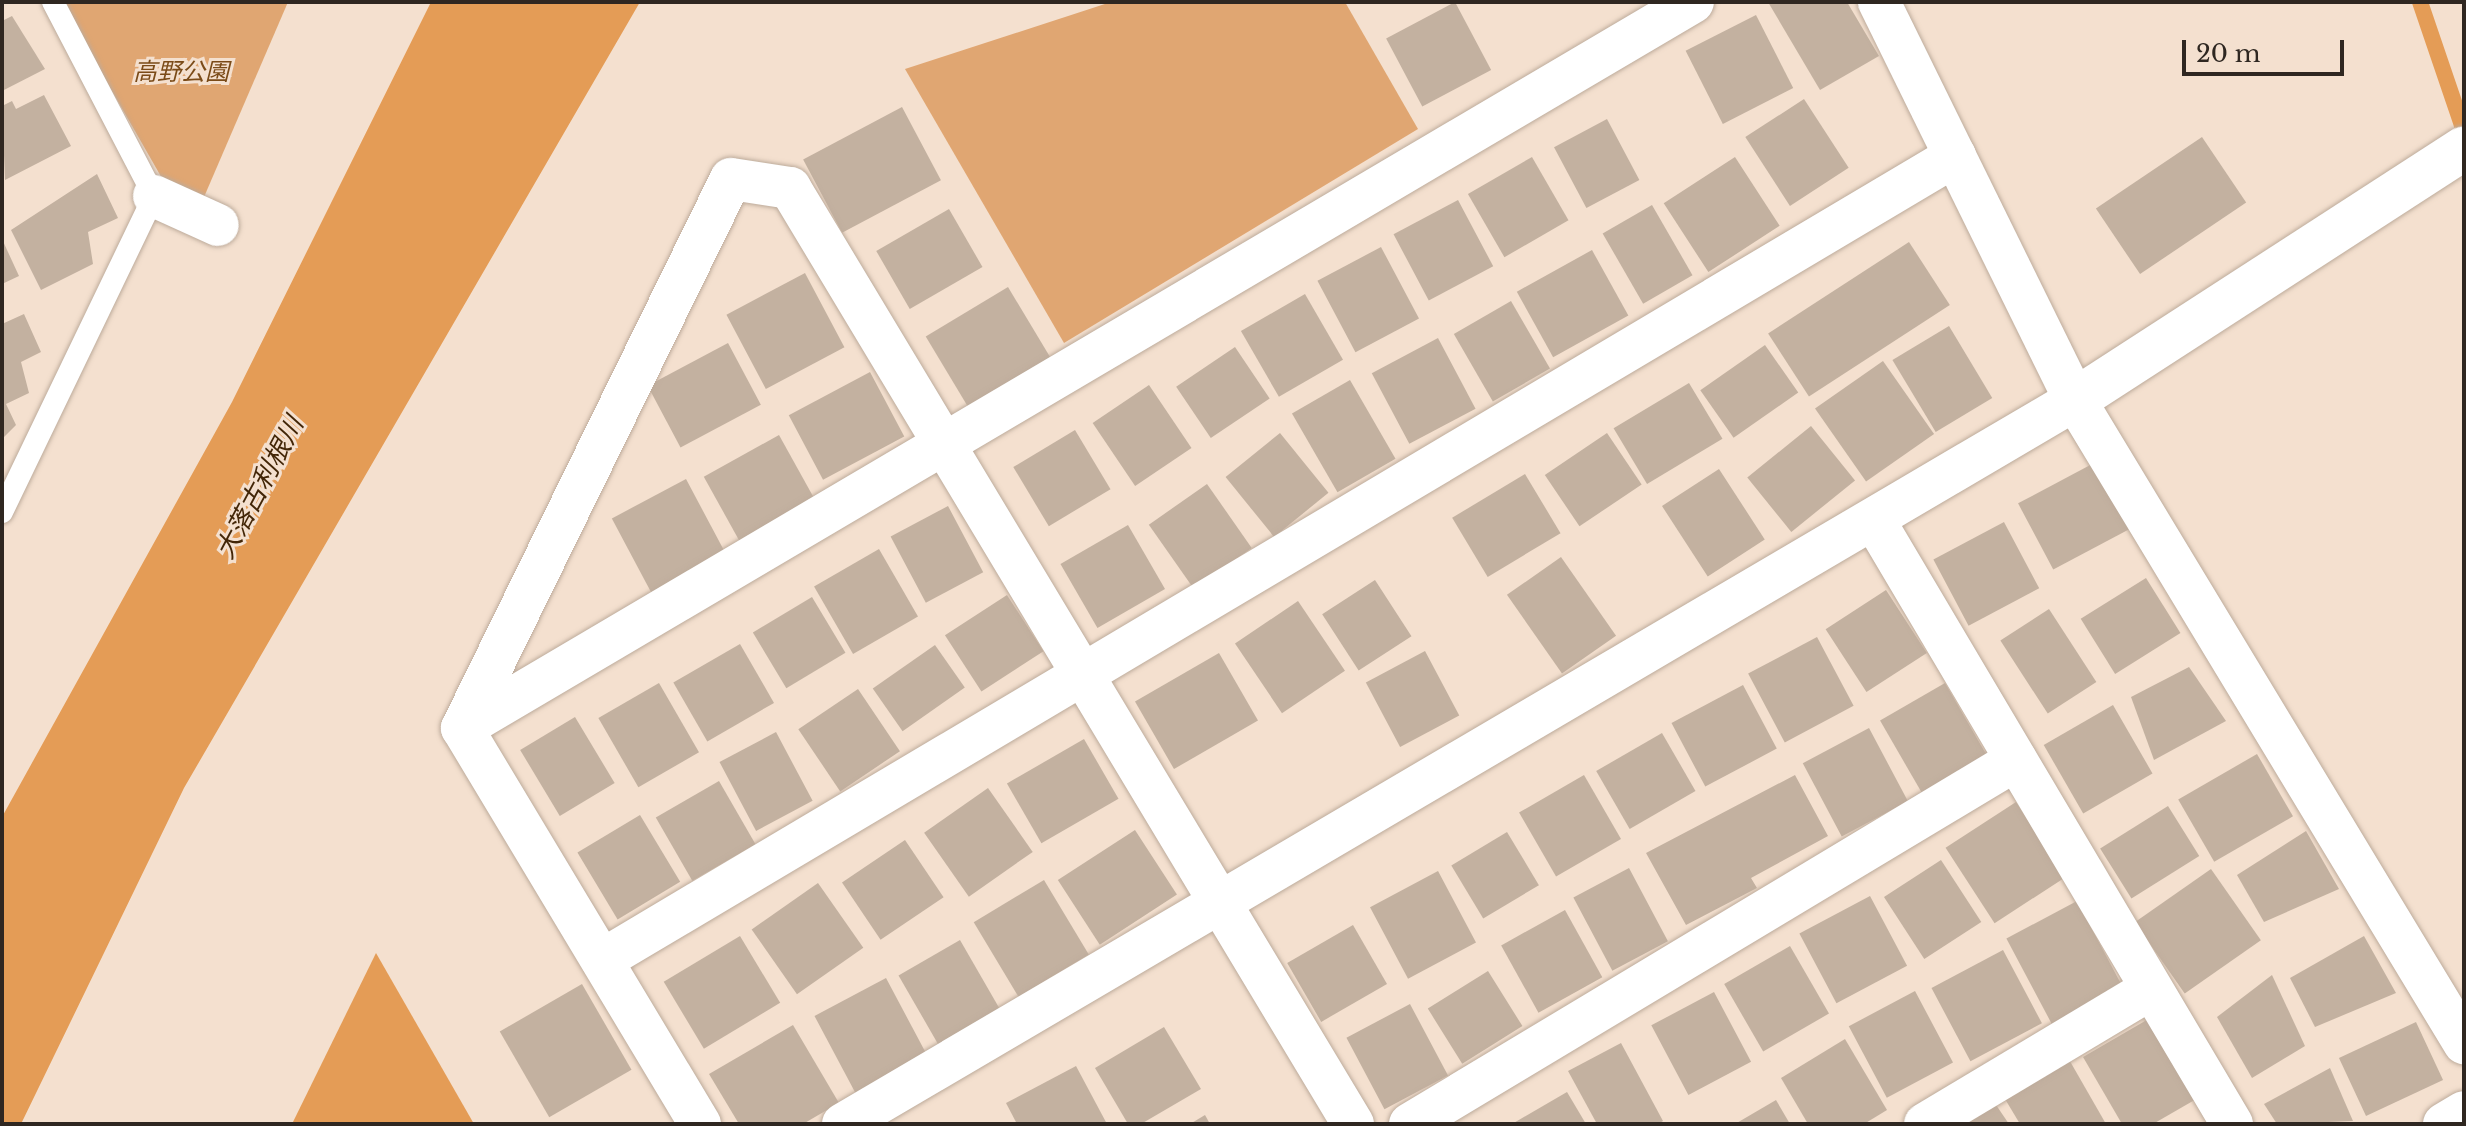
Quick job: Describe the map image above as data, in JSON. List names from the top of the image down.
{
  "water": ["大落古利根川"],
  "parks": ["高野公園"],
  "scale_bar": "20 m"
}
